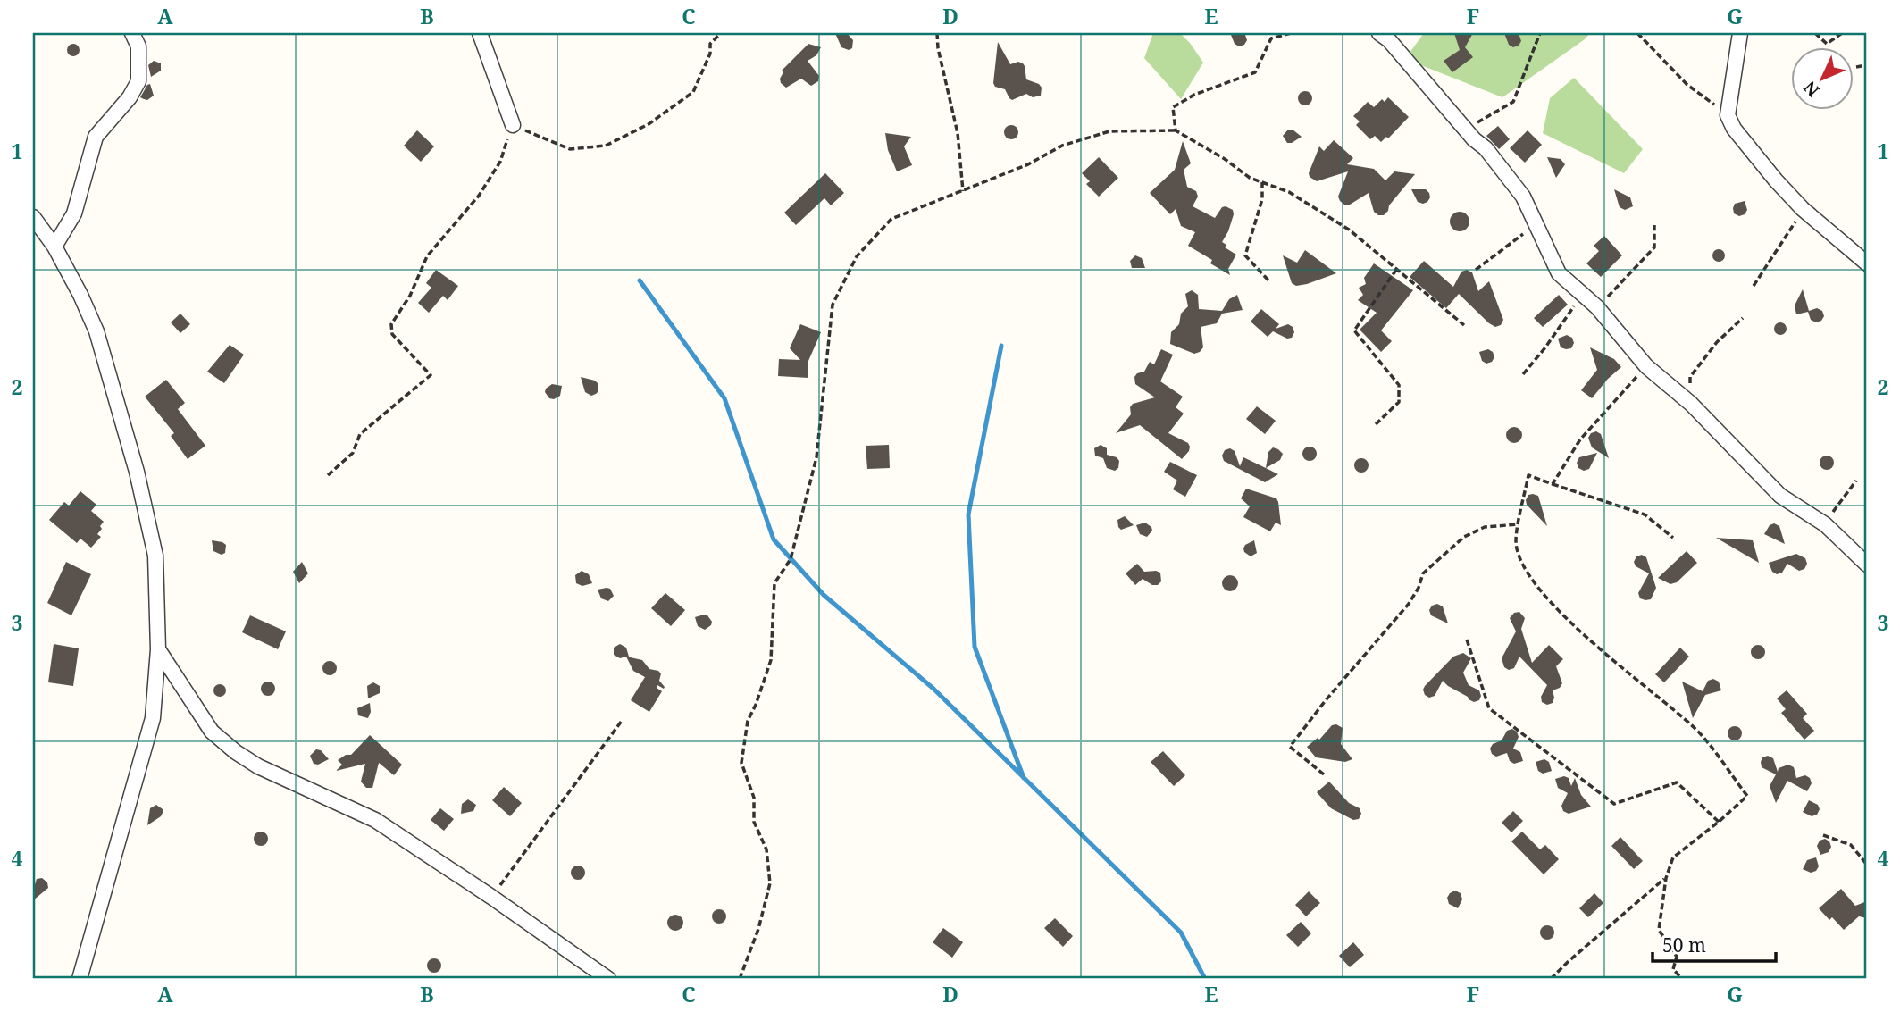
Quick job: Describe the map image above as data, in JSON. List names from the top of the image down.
{
  "scale_bar": "50 m",
  "north": "bottom left",
  "grid": {
    "columns": [
      "A",
      "B",
      "C",
      "D",
      "E",
      "F",
      "G"
    ],
    "rows": [
      "1",
      "2",
      "3",
      "4"
    ]
  }
}
